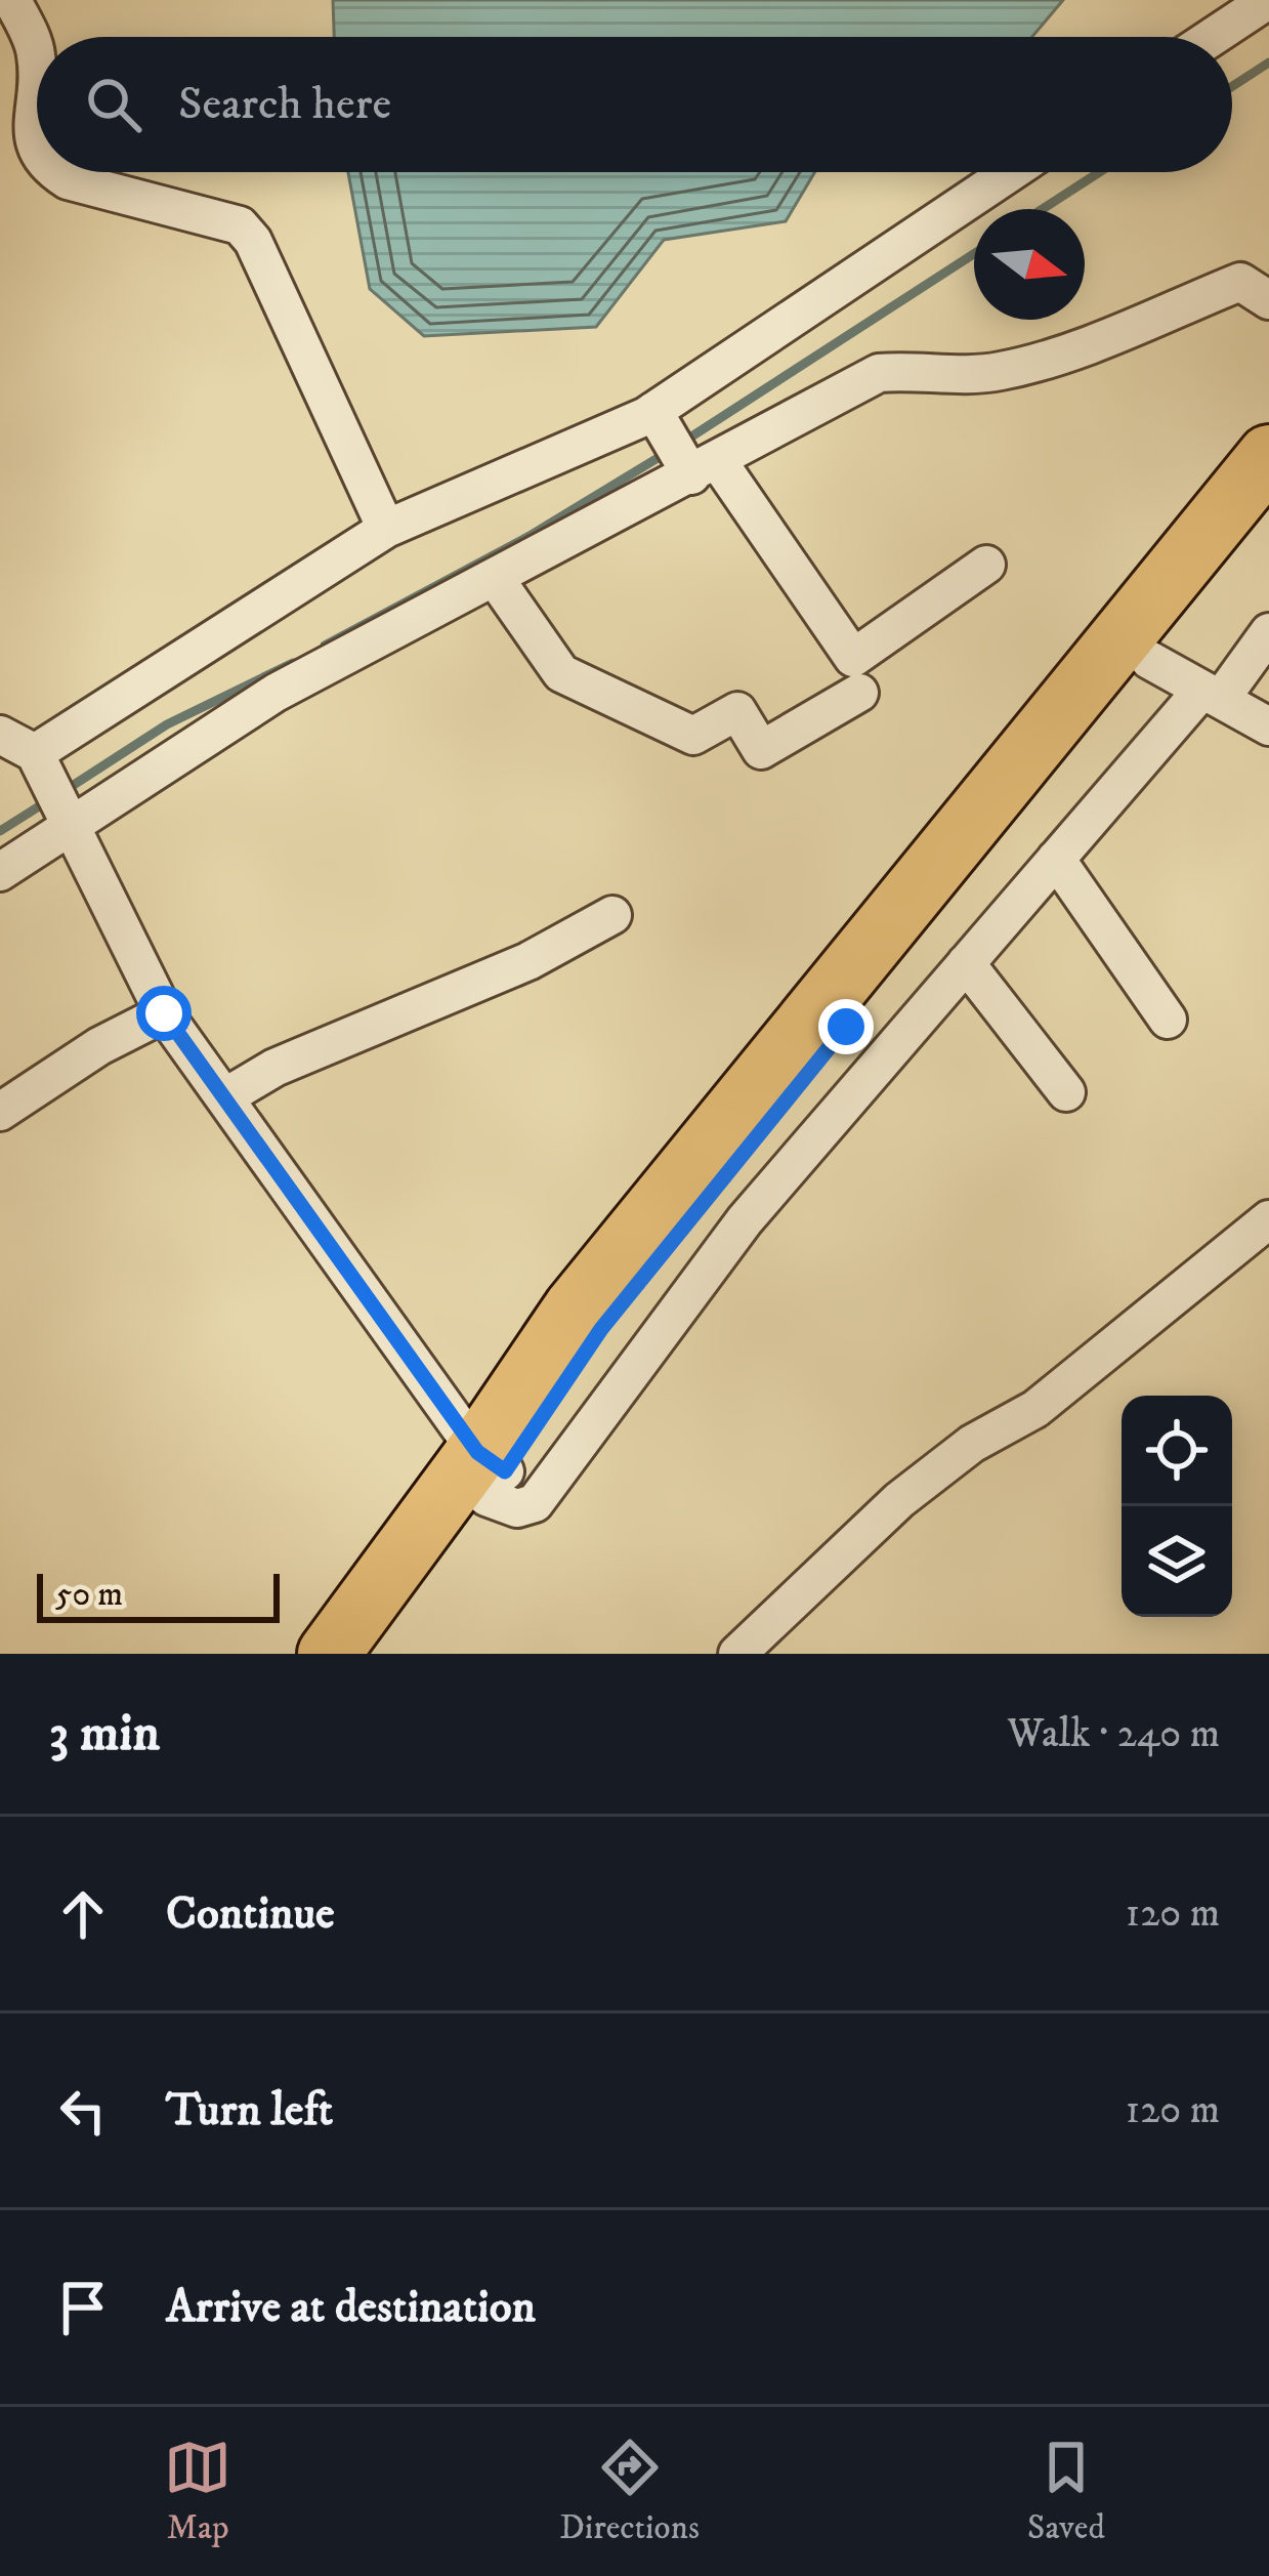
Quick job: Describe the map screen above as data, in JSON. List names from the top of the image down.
{
  "scale_bar": "50 m",
  "north": "right",
  "page": {
    "search": "Search here",
    "scale": "50 m",
    "heading": ["3 min", "Walk · 240 m"],
    "list": [
      ["Continue", "120 m"],
      ["Turn left", "120 m"],
      "Arrive at destination"
    ],
    "nav": ["Map", "Directions", "Saved"]
  }
}
